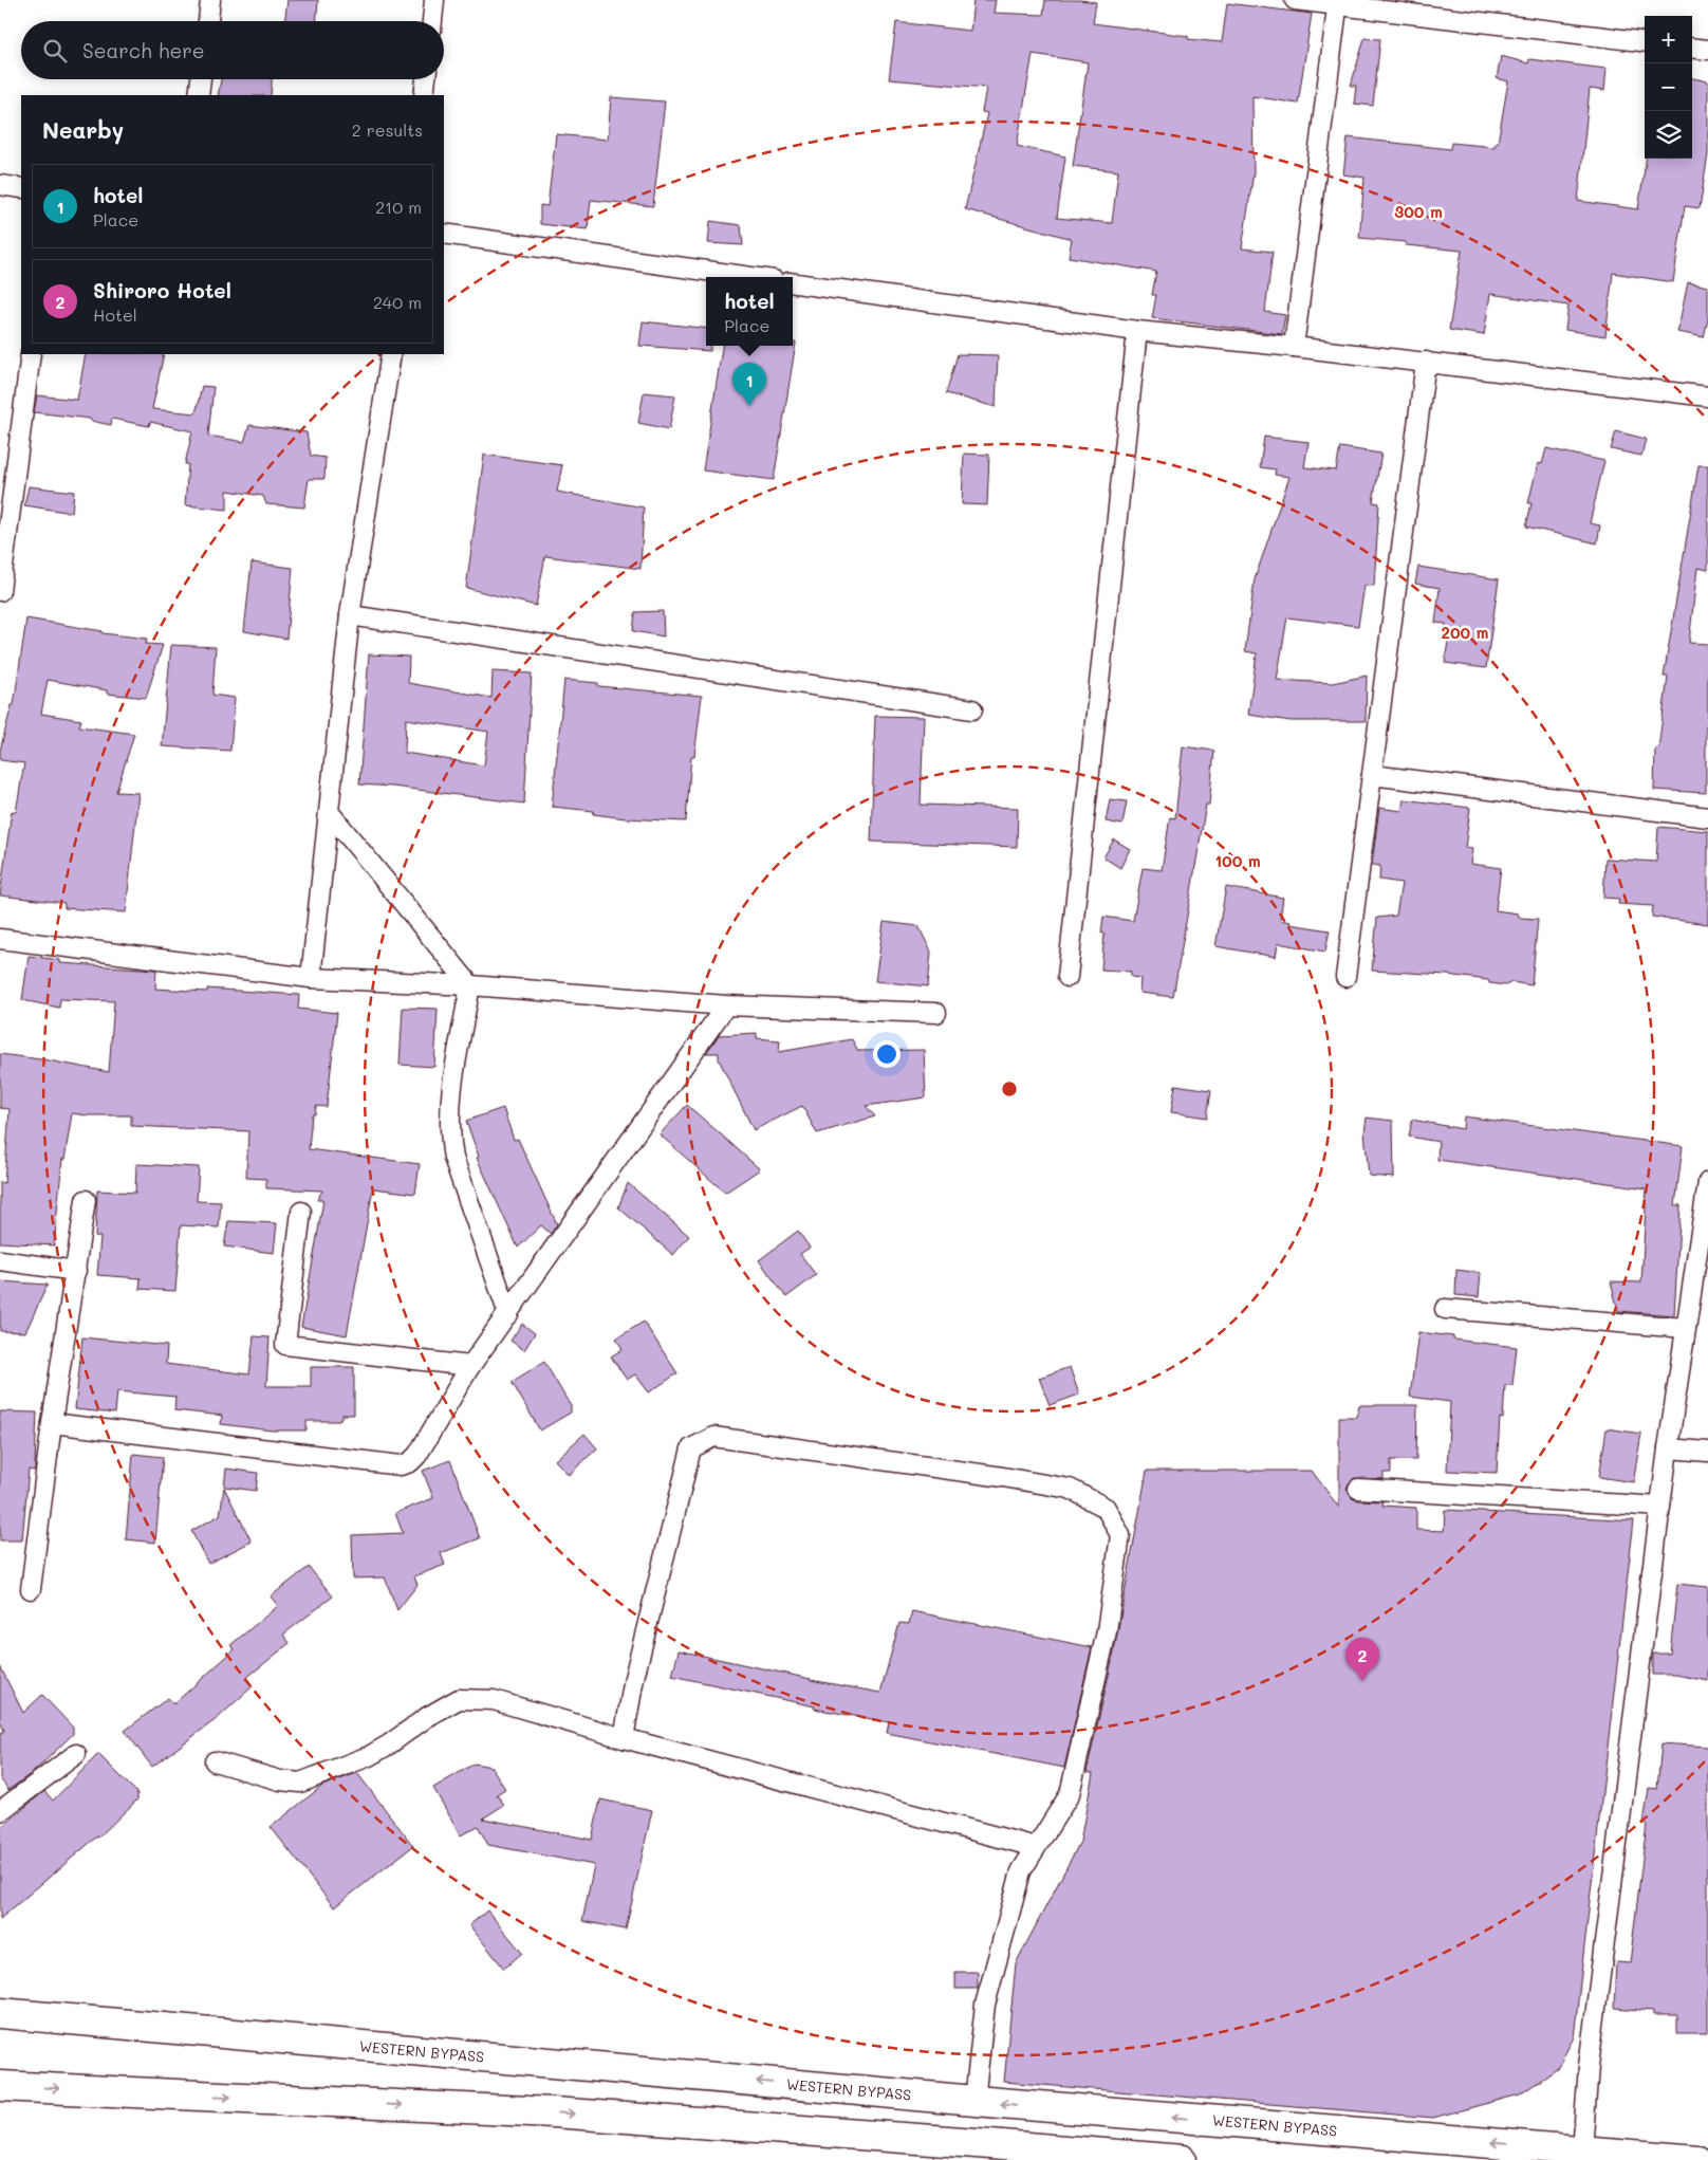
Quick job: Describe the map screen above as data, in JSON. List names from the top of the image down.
{
  "streets": {
    "main road": ["WESTERN BYPASS"]
  },
  "page": {
    "map_buttons": ["+", "−"],
    "search": "Search here",
    "heading": ["Nearby", "2 results"],
    "list": [
      {
        "mark": "1",
        "name": "hotel",
        "note": "Place",
        "value": "210 m"
      },
      {
        "mark": "2",
        "name": "Shiroro Hotel",
        "note": "Hotel",
        "value": "240 m"
      }
    ],
    "popup": ["hotel", "Place"],
    "pins": ["1", "2"]
  },
  "rings": ["300 m", "200 m", "100 m"]
}
